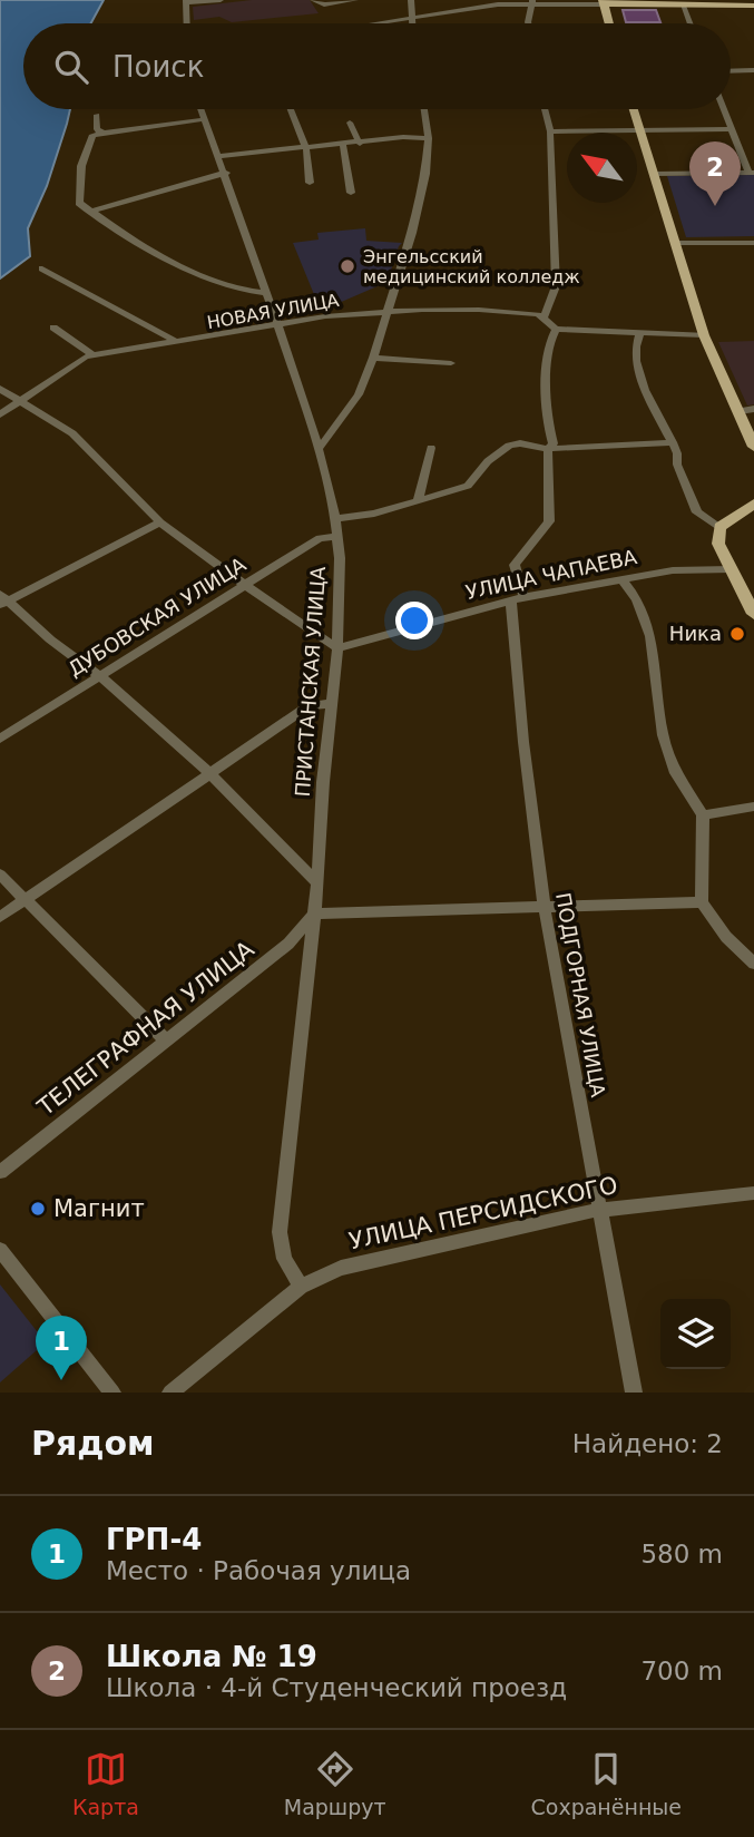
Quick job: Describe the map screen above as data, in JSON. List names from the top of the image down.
{
  "streets": {
    "street": [
      "НОВАЯ УЛИЦА",
      "УЛИЦА ЧАПАЕВА",
      "ДУБОВСКАЯ УЛИЦА",
      "ПРИСТАНСКАЯ УЛИЦА",
      "ПОДГОРНАЯ УЛИЦА",
      "ТЕЛЕГРАФНАЯ УЛИЦА",
      "УЛИЦА ПЕРСИДСКОГО"
    ]
  },
  "crossings": [
    ["НОВАЯ УЛИЦА", "ПРИСТАНСКАЯ УЛИЦА"],
    ["УЛИЦА ЧАПАЕВА", "ПРИСТАНСКАЯ УЛИЦА"],
    ["УЛИЦА ЧАПАЕВА", "ПОДГОРНАЯ УЛИЦА"],
    ["ДУБОВСКАЯ УЛИЦА", "ПРИСТАНСКАЯ УЛИЦА"],
    ["ПРИСТАНСКАЯ УЛИЦА", "ТЕЛЕГРАФНАЯ УЛИЦА"],
    ["ПРИСТАНСКАЯ УЛИЦА", "УЛИЦА ПЕРСИДСКОГО"],
    ["ПОДГОРНАЯ УЛИЦА", "УЛИЦА ПЕРСИДСКОГО"]
  ],
  "places": ["Энгельсский медицинский колледж", "Ника", "Магнит"],
  "north": "top left",
  "page": {
    "search": "Поиск",
    "pins": ["2", "1"],
    "heading": ["Рядом", "Найдено: 2"],
    "list": [
      {
        "mark": "1",
        "name": "ГРП-4",
        "note": "Место · Рабочая улица",
        "value": "580 m"
      },
      {
        "mark": "2",
        "name": "Школа № 19",
        "note": "Школа · 4-й Студенческий проезд",
        "value": "700 m"
      }
    ],
    "nav": ["Карта", "Маршрут", "Сохранённые"]
  }
}
